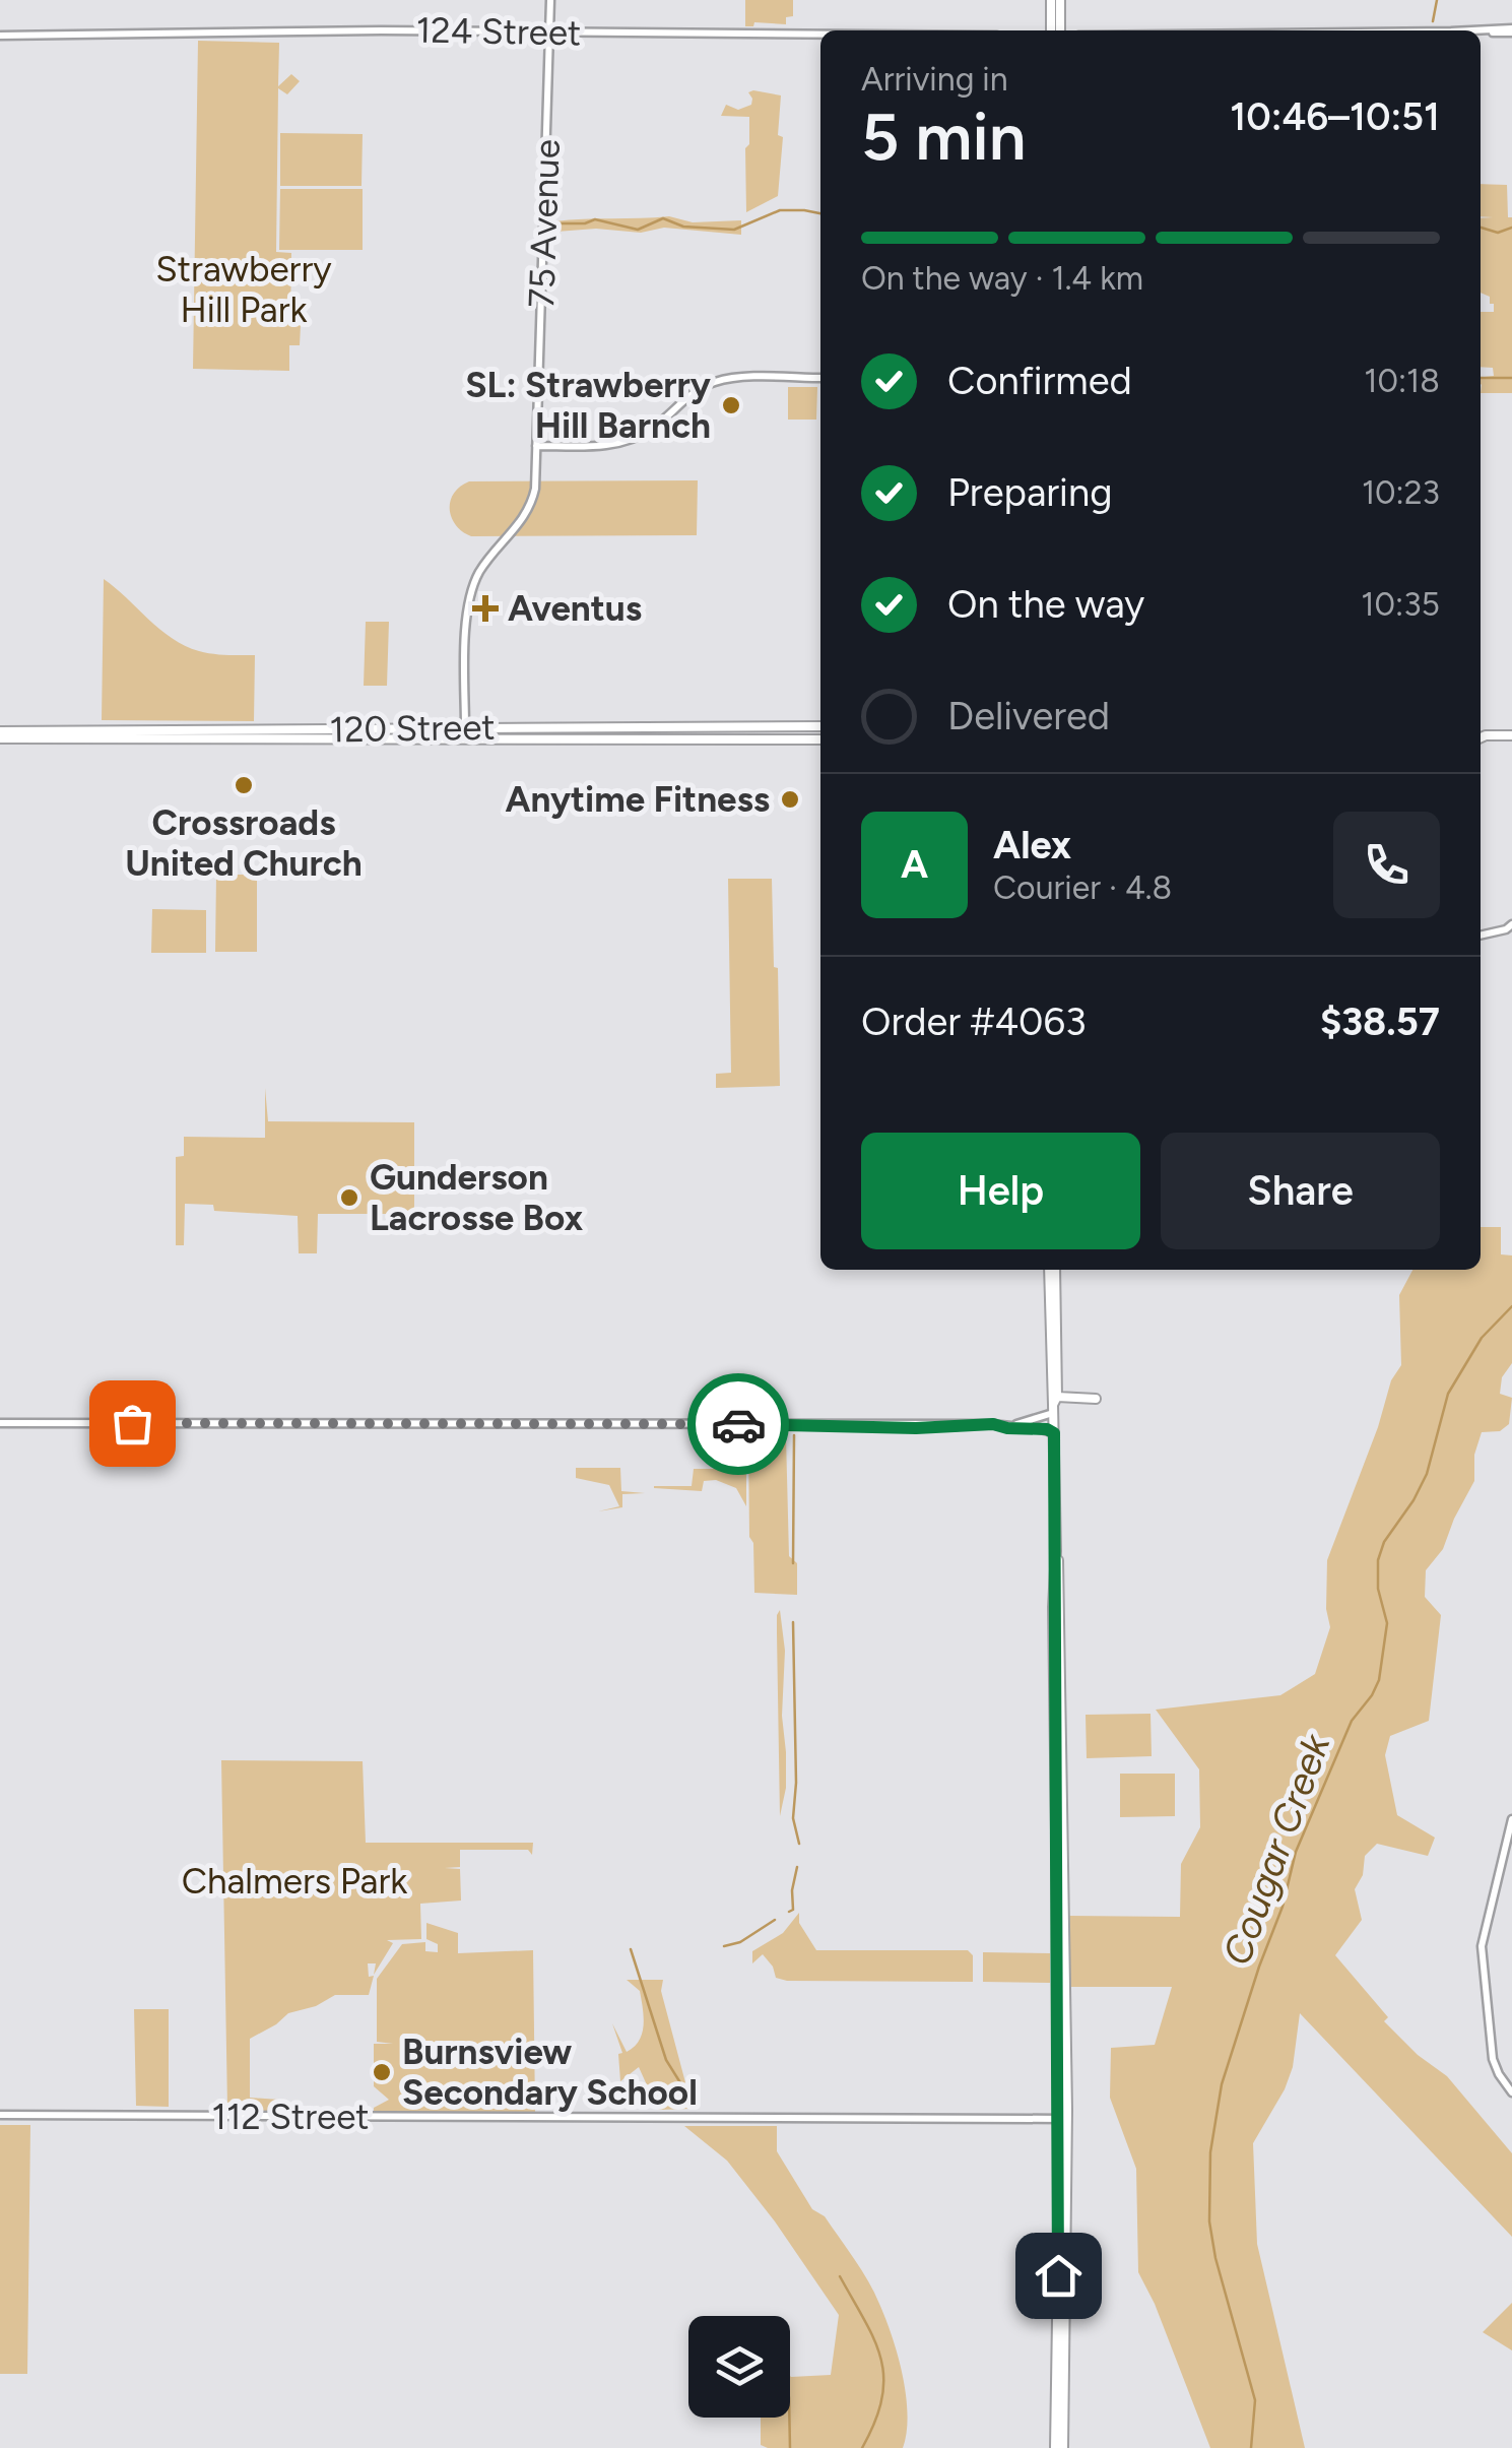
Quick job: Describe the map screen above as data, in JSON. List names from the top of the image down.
{
  "streets": {
    "main road": ["120 Street"],
    "street": ["124 Street", "75 Avenue", "112 Street"]
  },
  "crossings": [
    ["124 Street", "75 Avenue"],
    ["75 Avenue", "120 Street"]
  ],
  "water": ["Cougar Creek"],
  "parks": ["Strawberry Hill Park", "Chalmers Park"],
  "places": {
    "other": [
      "SL: Strawberry Hill Barnch",
      "Crossroads United Church",
      "Anytime Fitness",
      "Gunderson Lacrosse Box",
      "Burnsview Secondary School"
    ],
    "health": ["Aventus"]
  },
  "page": {
    "heading": ["5 min", "Arriving in", "10:46–10:51"],
    "panel": [
      "Alex",
      "Courier · 4.8",
      "Order #4063",
      "$38.57"
    ],
    "bar": "On the way · 1.4 km",
    "list": [
      ["Confirmed", "10:18"],
      ["Preparing", "10:23"],
      ["On the way", "10:35"],
      "Delivered"
    ],
    "round": "A",
    "buttons": ["Help", "Share"]
  }
}
